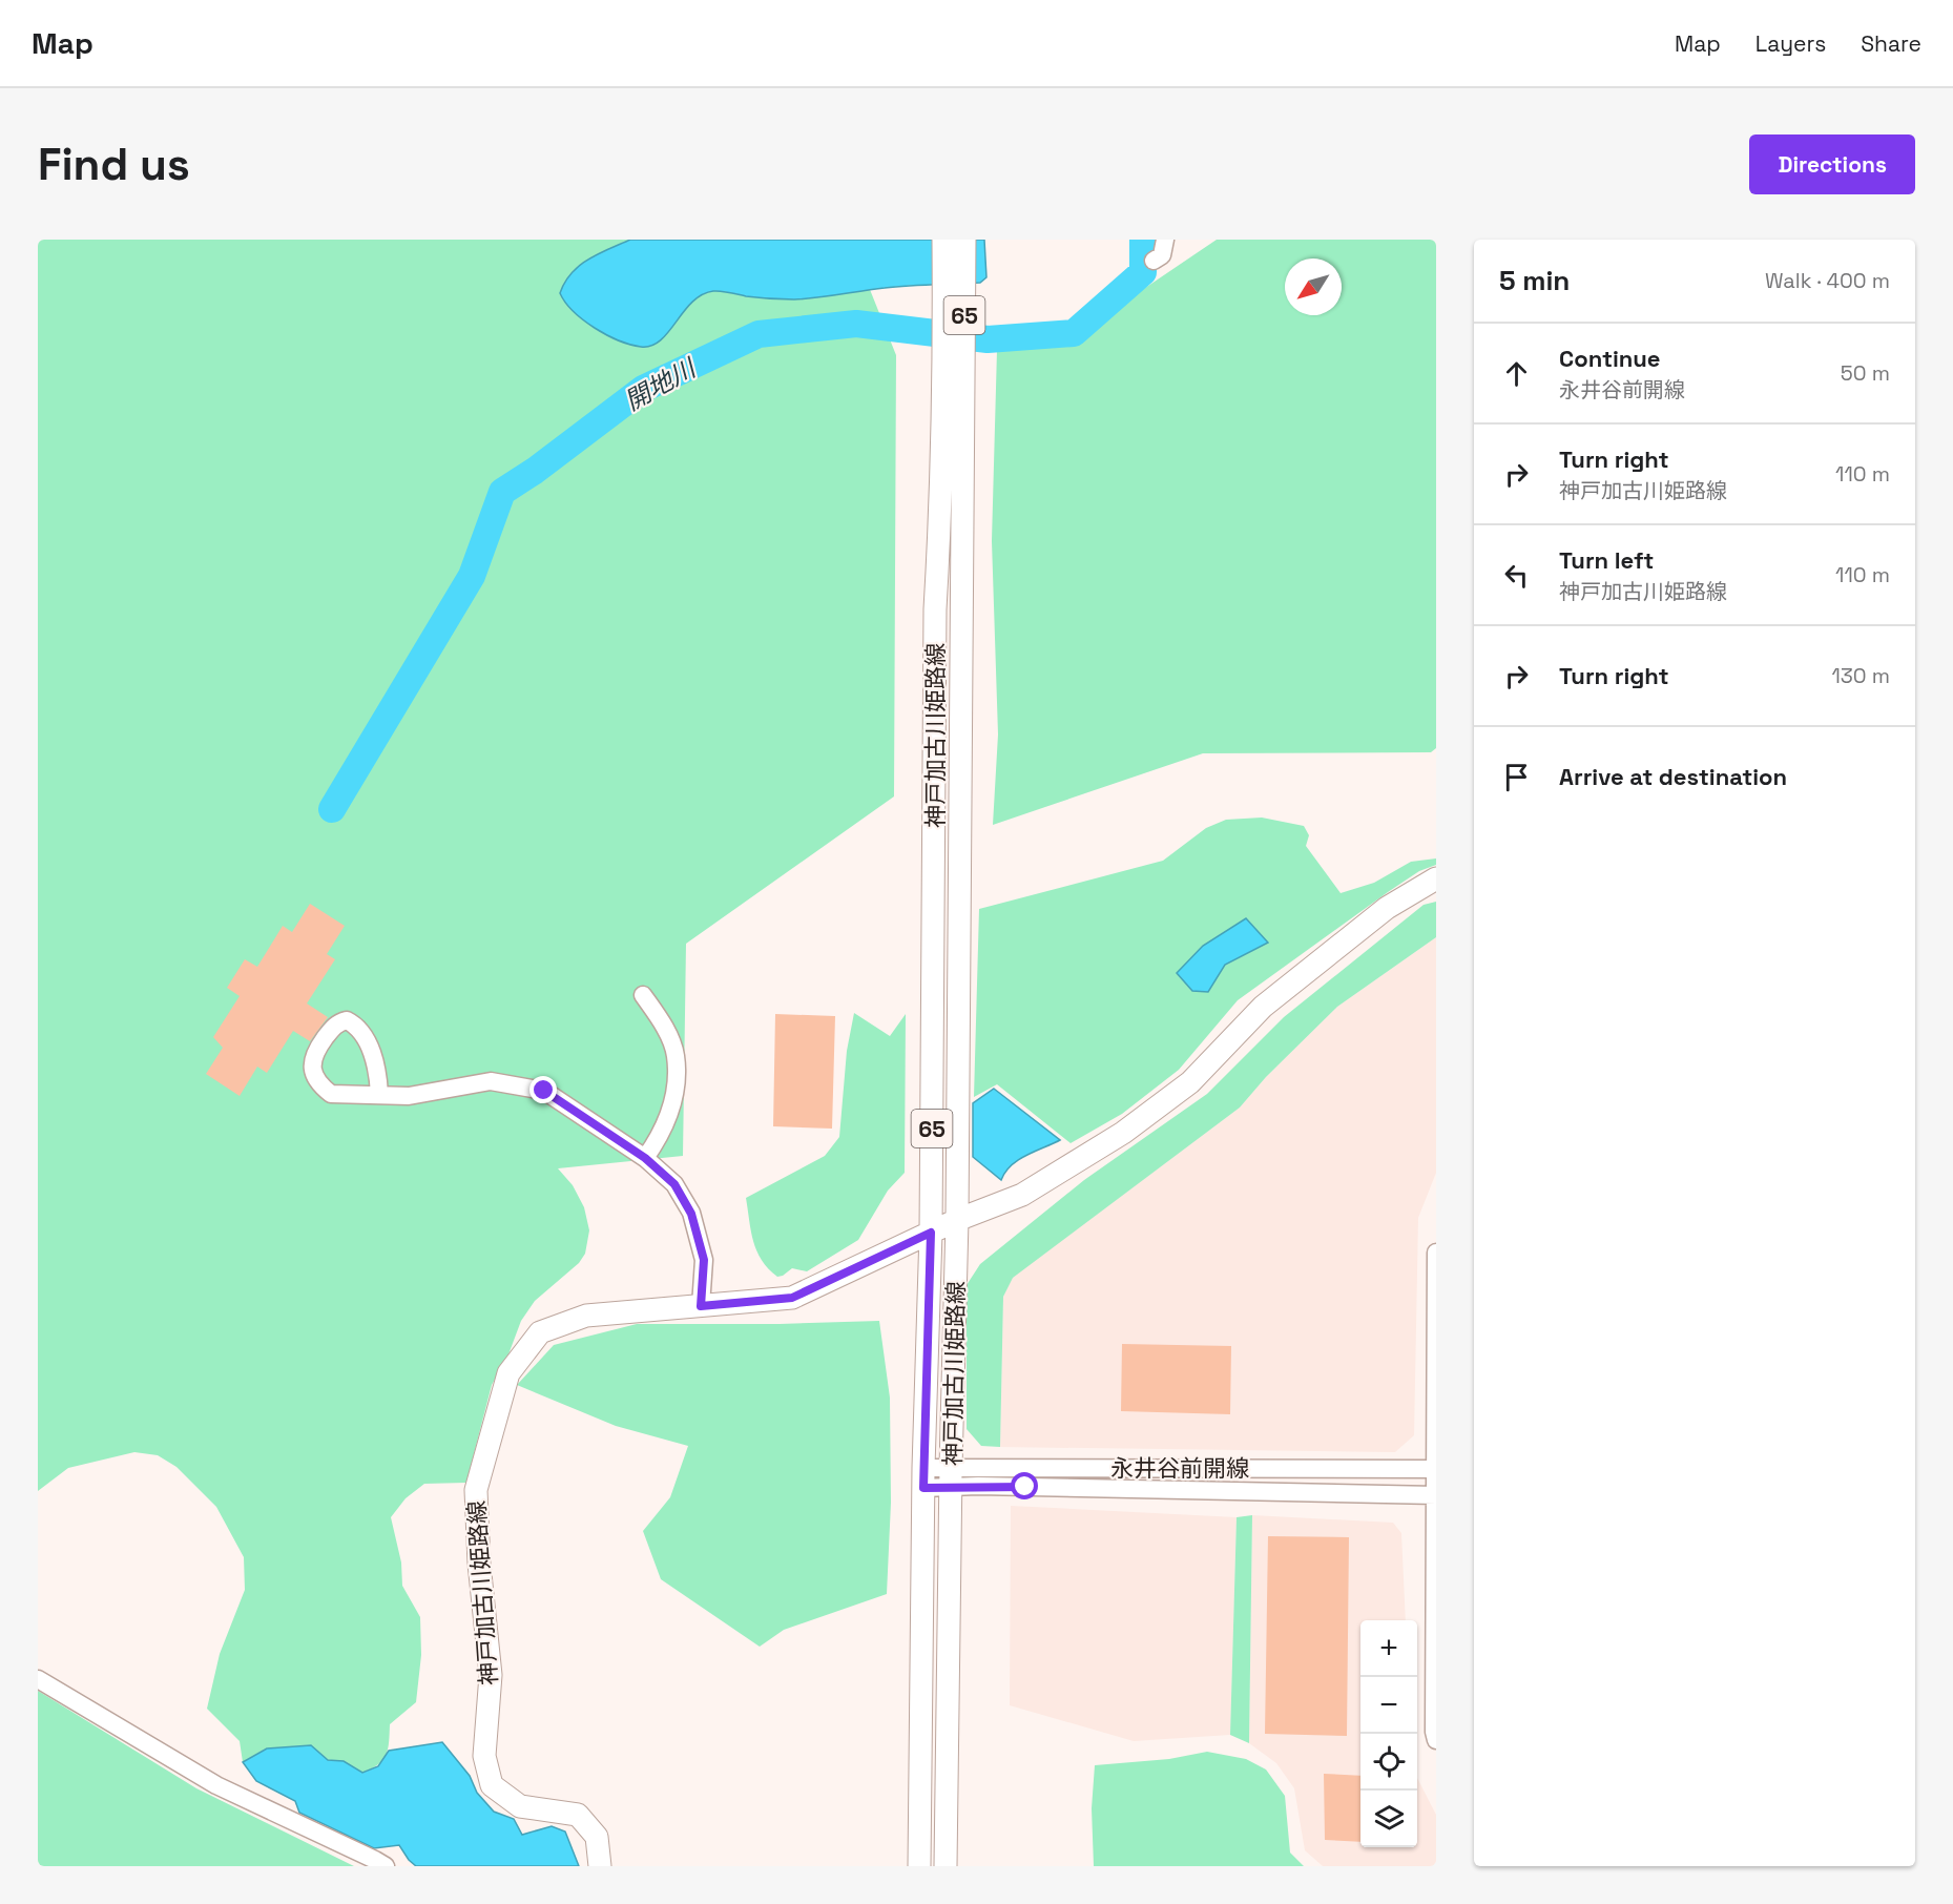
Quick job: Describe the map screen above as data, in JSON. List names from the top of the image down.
{
  "streets": {
    "main road": ["65", "神戸加古川姫路線"],
    "street": ["永井谷前開線"]
  },
  "crossings": [
    ["神戸加古川姫路線", "永井谷前開線"]
  ],
  "water": ["開地川"],
  "north": "bottom left",
  "page": {
    "header": "Map",
    "nav": ["Map", "Layers", "Share"],
    "buttons": "Directions",
    "title": "Find us",
    "heading": ["5 min", "Walk · 400 m"],
    "list": [
      ["Continue", "永井谷前開線", "50 m"],
      ["Turn right", "神戸加古川姫路線", "110 m"],
      ["Turn left", "神戸加古川姫路線", "110 m"],
      ["Turn right", "130 m"],
      "Arrive at destination"
    ],
    "map_buttons": ["+", "−"]
  }
}
